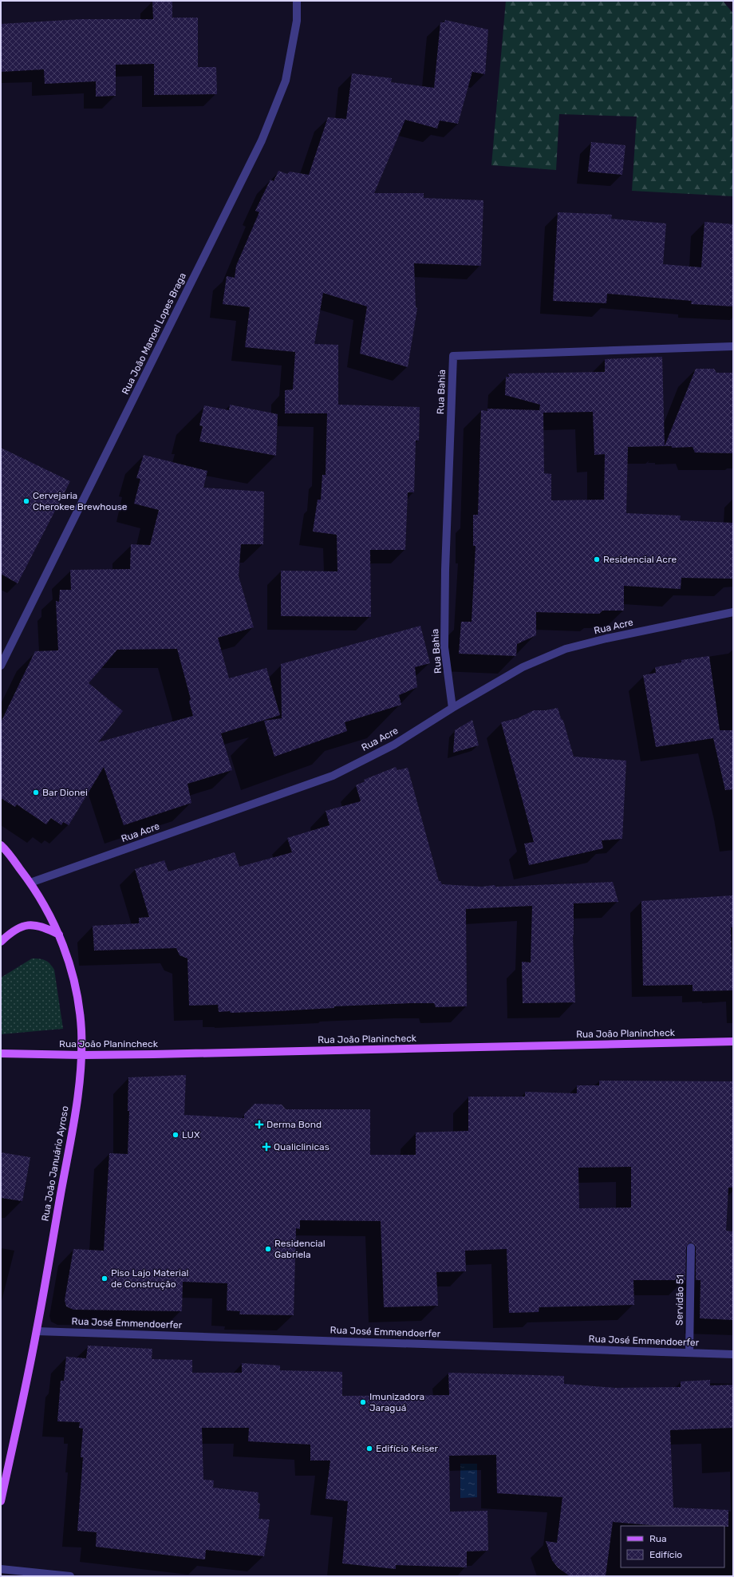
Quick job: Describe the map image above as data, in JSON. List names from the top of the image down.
{
  "streets": {
    "main road": ["Rua João Planincheck", "Rua João Januário Ayroso"],
    "street": [
      "Rua João Manoel Lopes Braga",
      "Rua Bahia",
      "Rua Acre",
      "Servidão 51",
      "Rua José Emmendoerfer"
    ]
  },
  "crossings": [
    ["Rua Bahia", "Rua Acre"],
    ["Rua Acre", "Rua João Januário Ayroso"],
    ["Rua João Planincheck", "Rua João Januário Ayroso"],
    ["Rua João Januário Ayroso", "Rua José Emmendoerfer"],
    ["Servidão 51", "Rua José Emmendoerfer"]
  ],
  "places": {
    "other": [
      "Cervejaria Cherokee Brewhouse",
      "Residencial Acre",
      "Bar Dionei",
      "LUX",
      "Residencial Gabriela",
      "Piso Lajo Material de Construção",
      "Imunizadora Jaraguá",
      "Edifício Keiser"
    ],
    "health": ["Derma Bond", "Qualiclinicas"]
  },
  "legend": ["Rua", "Edifício"]
}
